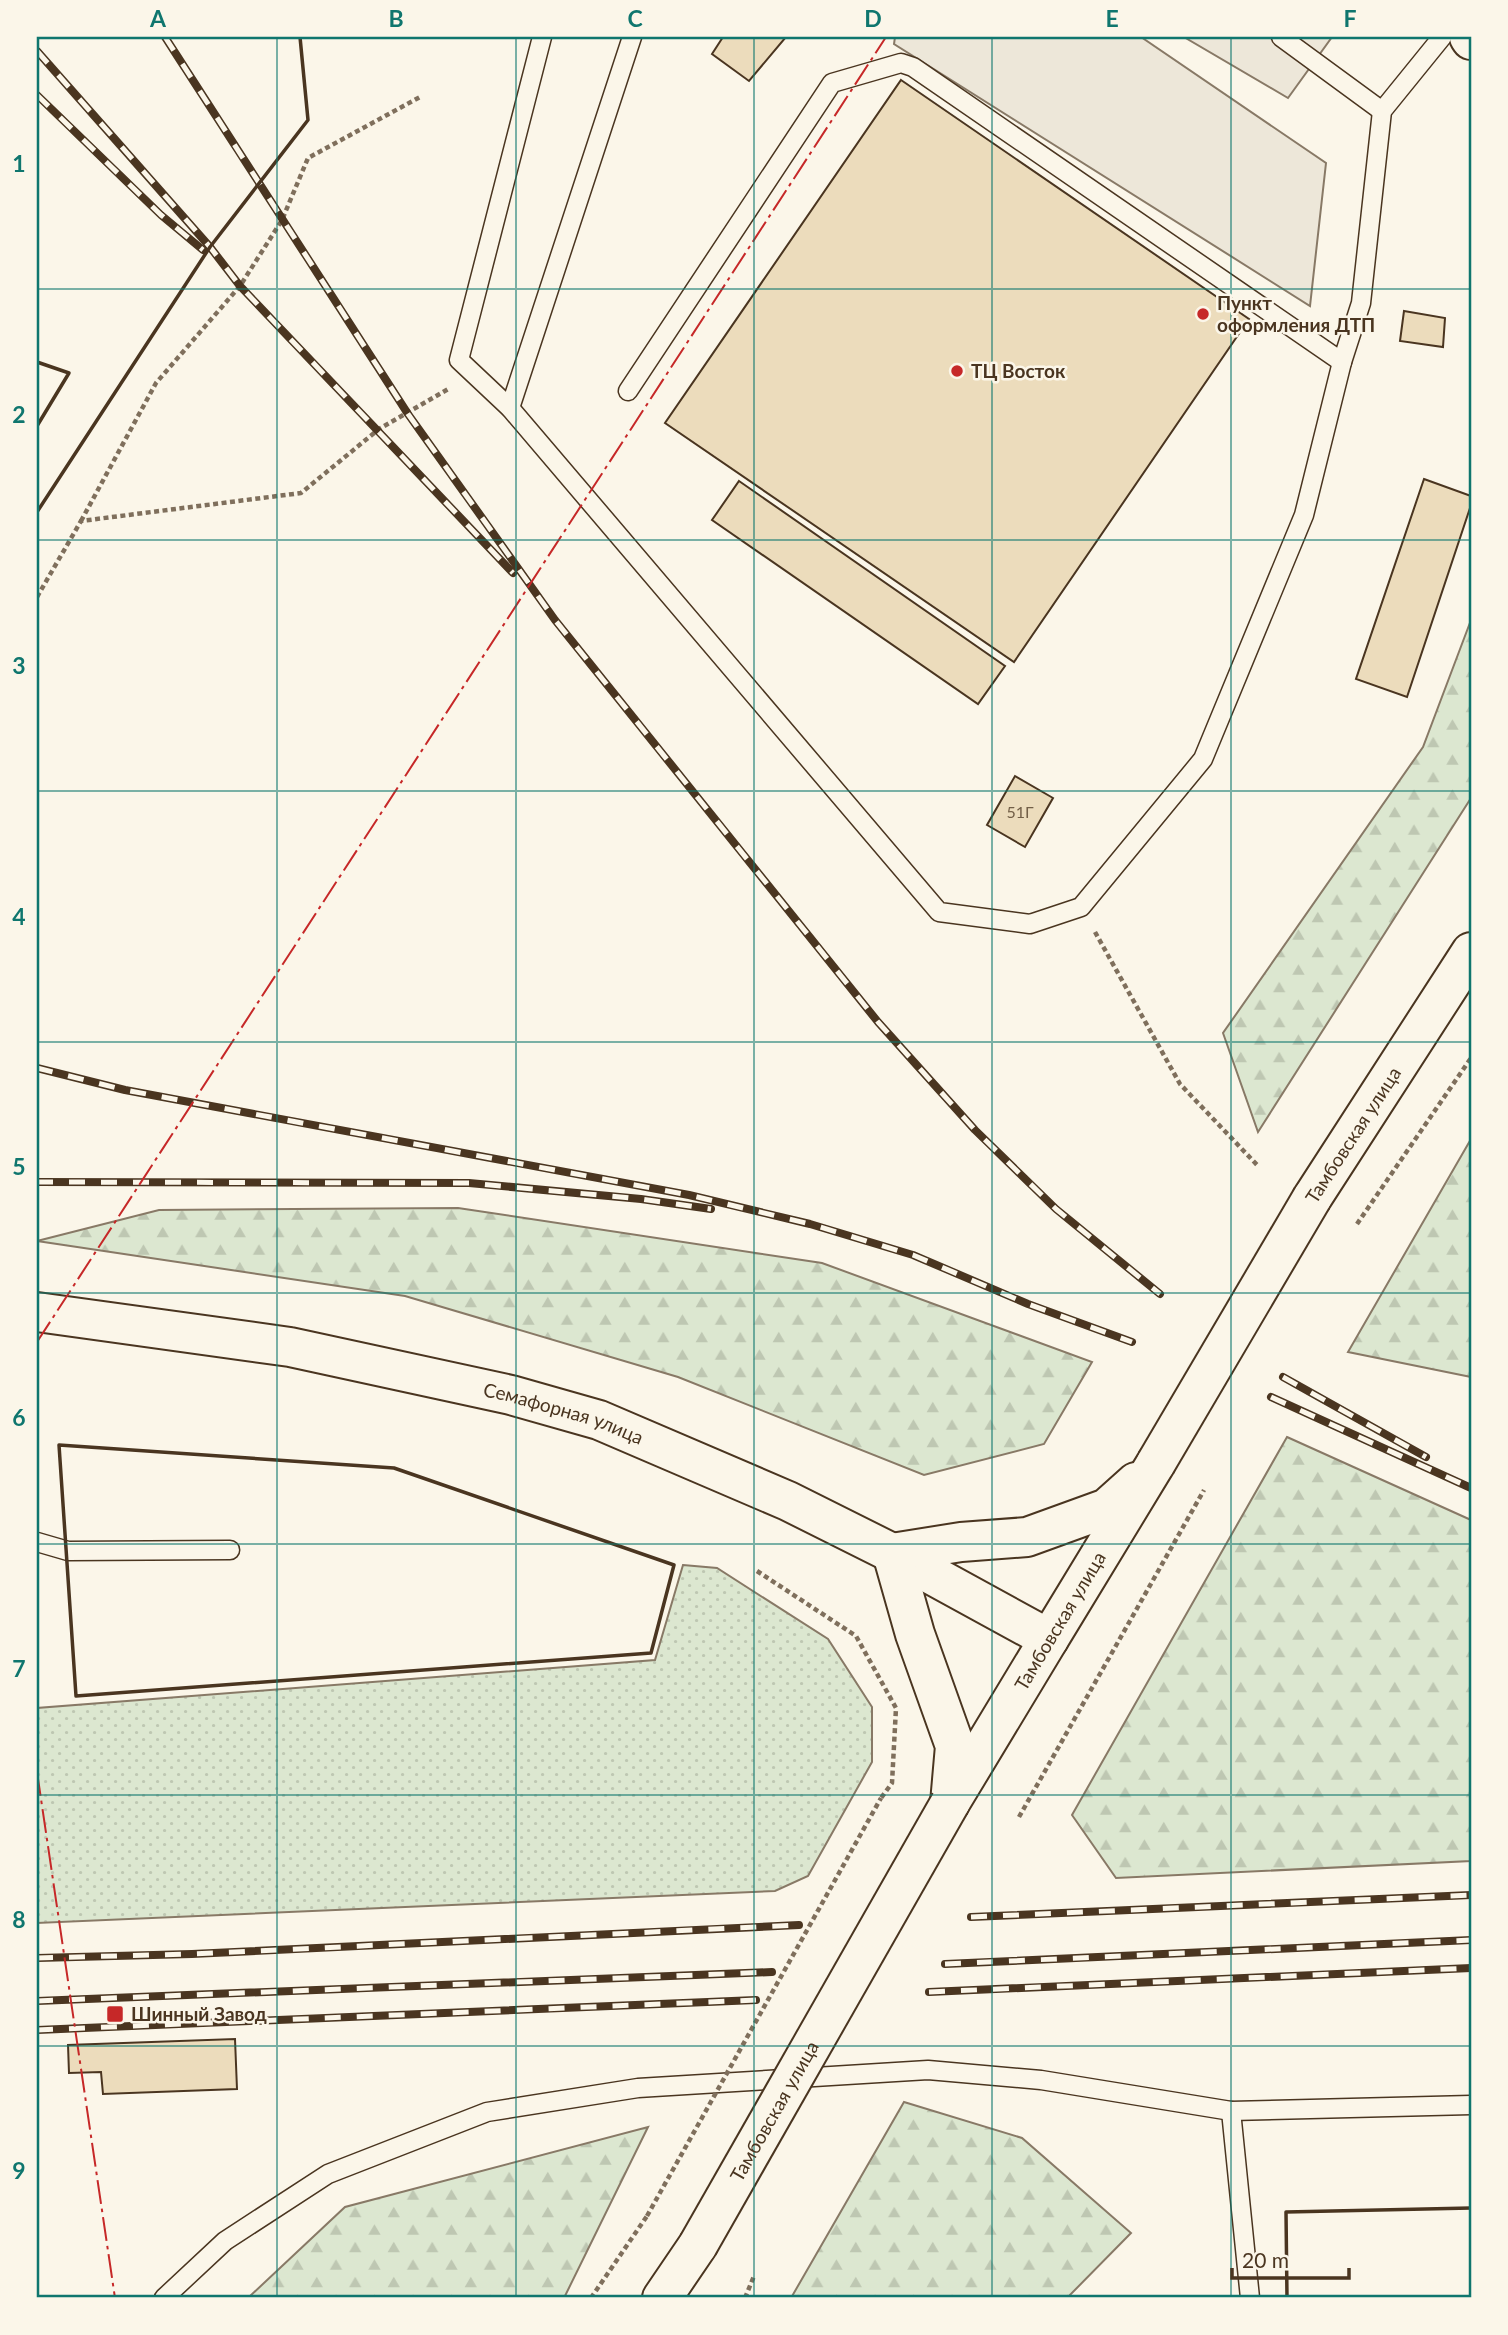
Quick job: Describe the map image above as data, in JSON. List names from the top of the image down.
{
  "streets": {
    "main road": ["Тамбовская улица", "Семафорная улица"]
  },
  "crossings": [
    ["Тамбовская улица", "Семафорная улица"]
  ],
  "places": {
    "other": ["Пункт оформления ДТП", "ТЦ Восток"],
    "transit": ["Шинный Завод"]
  },
  "house_numbers": ["51Г"],
  "scale_bar": "20 m",
  "grid": {
    "columns": [
      "A",
      "B",
      "C",
      "D",
      "E",
      "F"
    ],
    "rows": [
      "1",
      "2",
      "3",
      "4",
      "5",
      "6",
      "7",
      "8",
      "9"
    ]
  }
}
